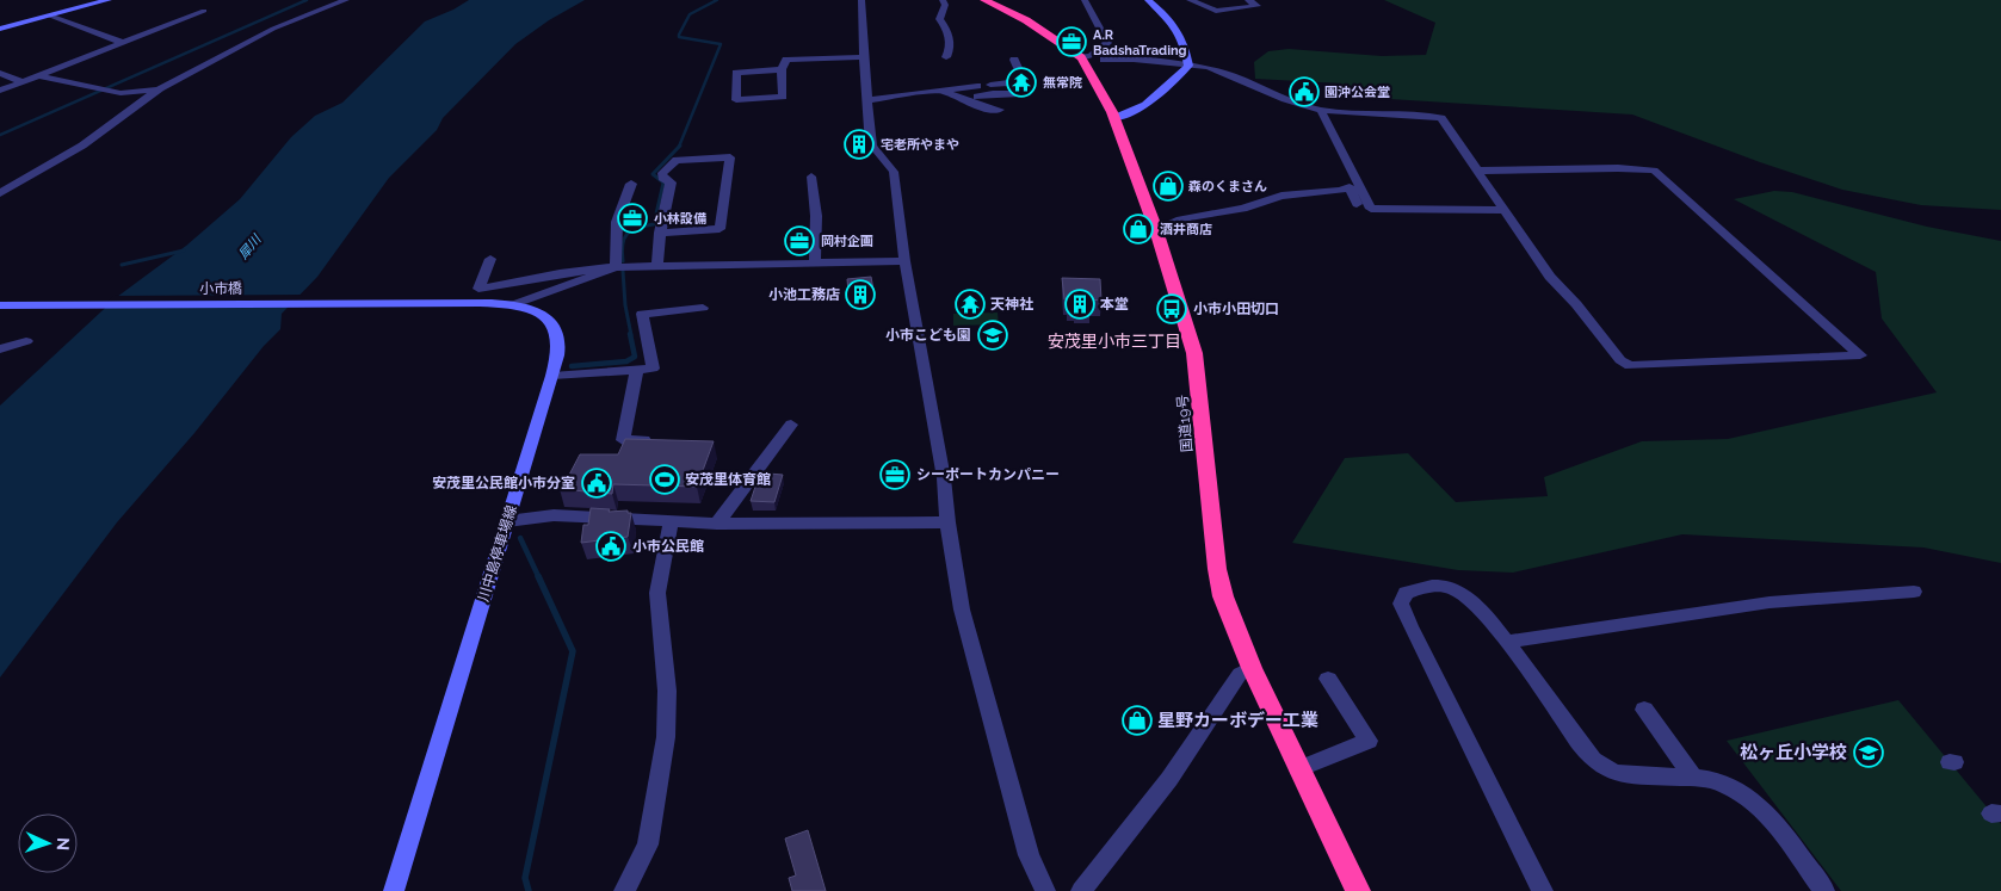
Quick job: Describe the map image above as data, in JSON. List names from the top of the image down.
{
  "streets": {
    "highway": ["国道19号"],
    "main road": ["小市橋", "川中島停車場線"]
  },
  "crossings": [
    ["小市橋", "川中島停車場線"]
  ],
  "districts": ["安茂里小市三丁目"],
  "water": ["犀川"],
  "places": {
    "office": [
      "A.R BadshaTrading",
      "小林設備",
      "岡村企画",
      "シーポートカンパニー"
    ],
    "temple": ["無常院", "天神社"],
    "public building": ["園沖公会堂", "安茂里公民館小市分室", "小市公民館"],
    "building": ["宅老所やまや", "小池工務店", "本堂"],
    "shop": ["森のくまさん", "酒井商店", "星野カーボデー工業"],
    "bus stop": ["小市小田切口"],
    "school or university": ["小市こども園", "松ヶ丘小学校"],
    "sports": ["安茂里体育館"]
  },
  "north": "right"
}
